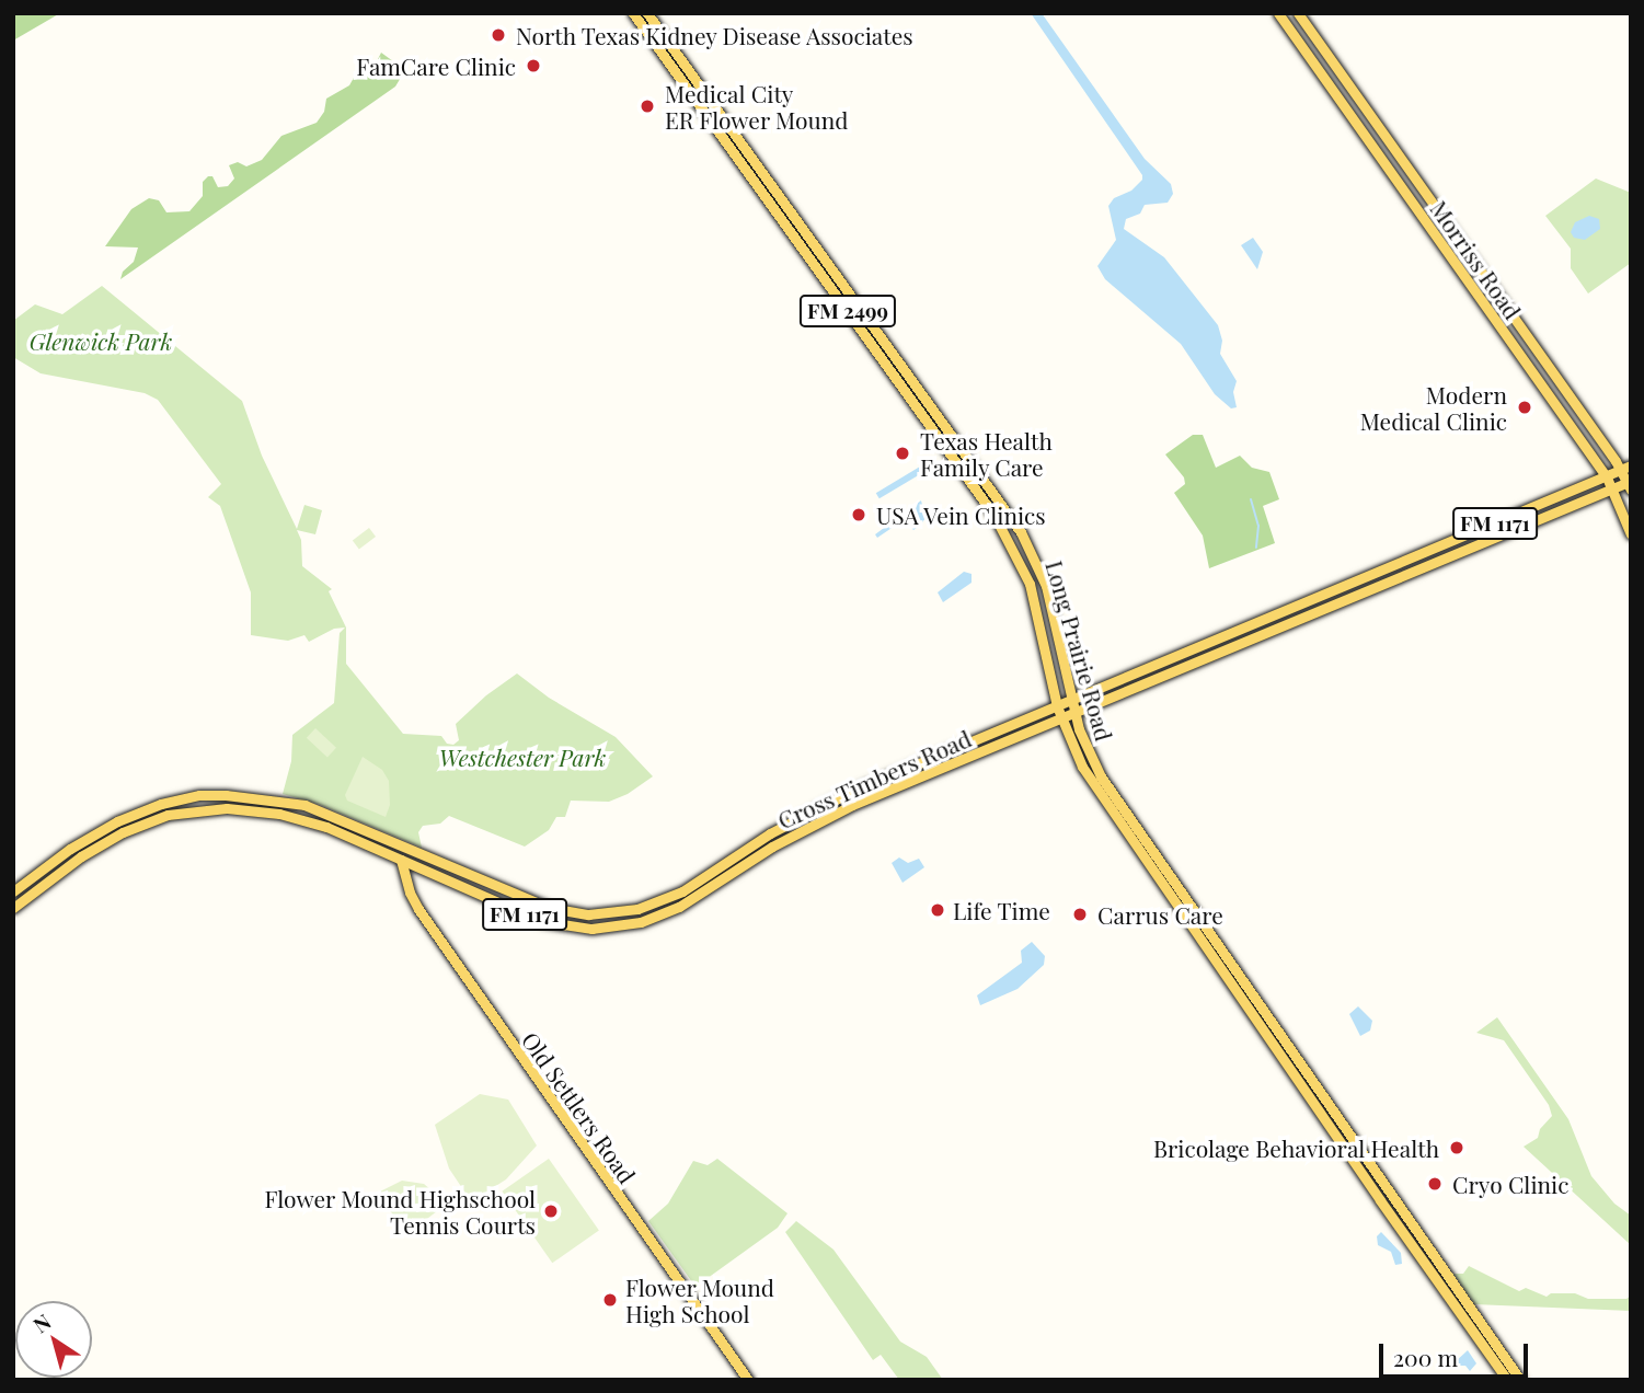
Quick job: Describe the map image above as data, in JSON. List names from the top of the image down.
{
  "streets": {
    "main road": [
      "Morriss Road",
      "FM 2499",
      "FM 1171",
      "Long Prairie Road",
      "Cross Timbers Road",
      "Old Settlers Road"
    ]
  },
  "crossings": [
    ["Morriss Road", "Cross Timbers Road"],
    ["Long Prairie Road", "Cross Timbers Road"],
    ["Cross Timbers Road", "Old Settlers Road"]
  ],
  "parks": ["Glenwick Park", "Westchester Park"],
  "places": [
    "North Texas Kidney Disease Associates",
    "FamCare Clinic",
    "Medical City ER Flower Mound",
    "Modern Medical Clinic",
    "Texas Health Family Care",
    "USA Vein Clinics",
    "Life Time",
    "Carrus Care",
    "Bricolage Behavioral Health",
    "Cryo Clinic",
    "Flower Mound Highschool Tennis Courts",
    "Flower Mound High School"
  ],
  "scale_bar": "200 m",
  "north": "top left"
}
